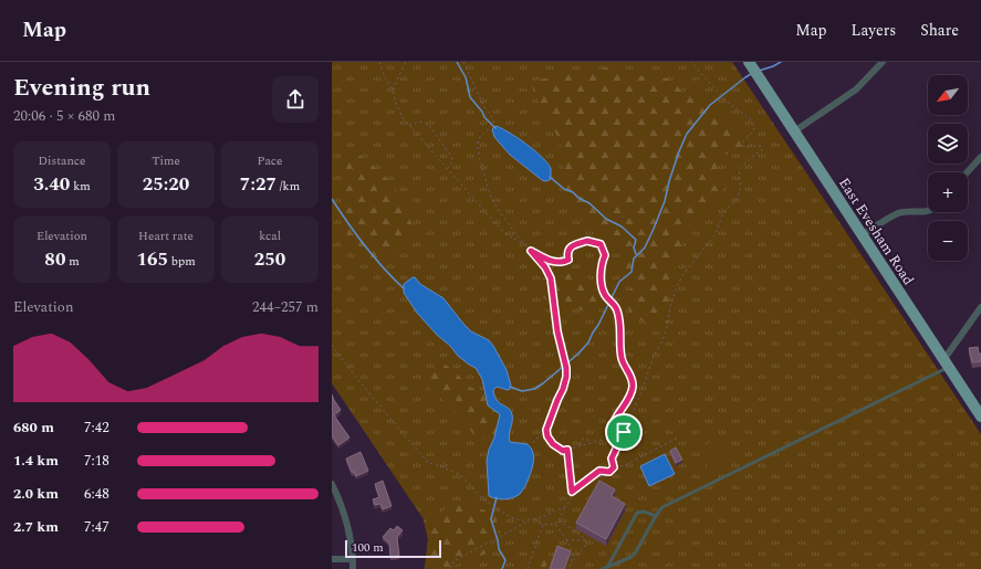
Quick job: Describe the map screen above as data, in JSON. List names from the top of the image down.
{
  "streets": {
    "main road": ["East Evesham Road"]
  },
  "scale_bar": "100 m",
  "north": "bottom left",
  "page": {
    "header": "Map",
    "nav": ["Map", "Layers", "Share"],
    "heading": ["Evening run", "20:06 · 5 × 680 m"],
    "map_buttons": ["+", "−"],
    "stats": [
      ["Distance", "3.40 km"],
      ["Time", "25:20"],
      ["Pace", "7:27 /km"],
      ["Elevation", "80 m"],
      ["Heart rate", "165 bpm"],
      ["kcal", "250"]
    ],
    "chart": ["Elevation", "244–257 m"],
    "list": [
      {
        "name": "680 m",
        "note": "7:42"
      },
      {
        "name": "1.4 km",
        "note": "7:18"
      },
      {
        "name": "2.0 km",
        "note": "6:48"
      },
      {
        "name": "2.7 km",
        "note": "7:47"
      }
    ],
    "scale": "100 m"
  }
}
